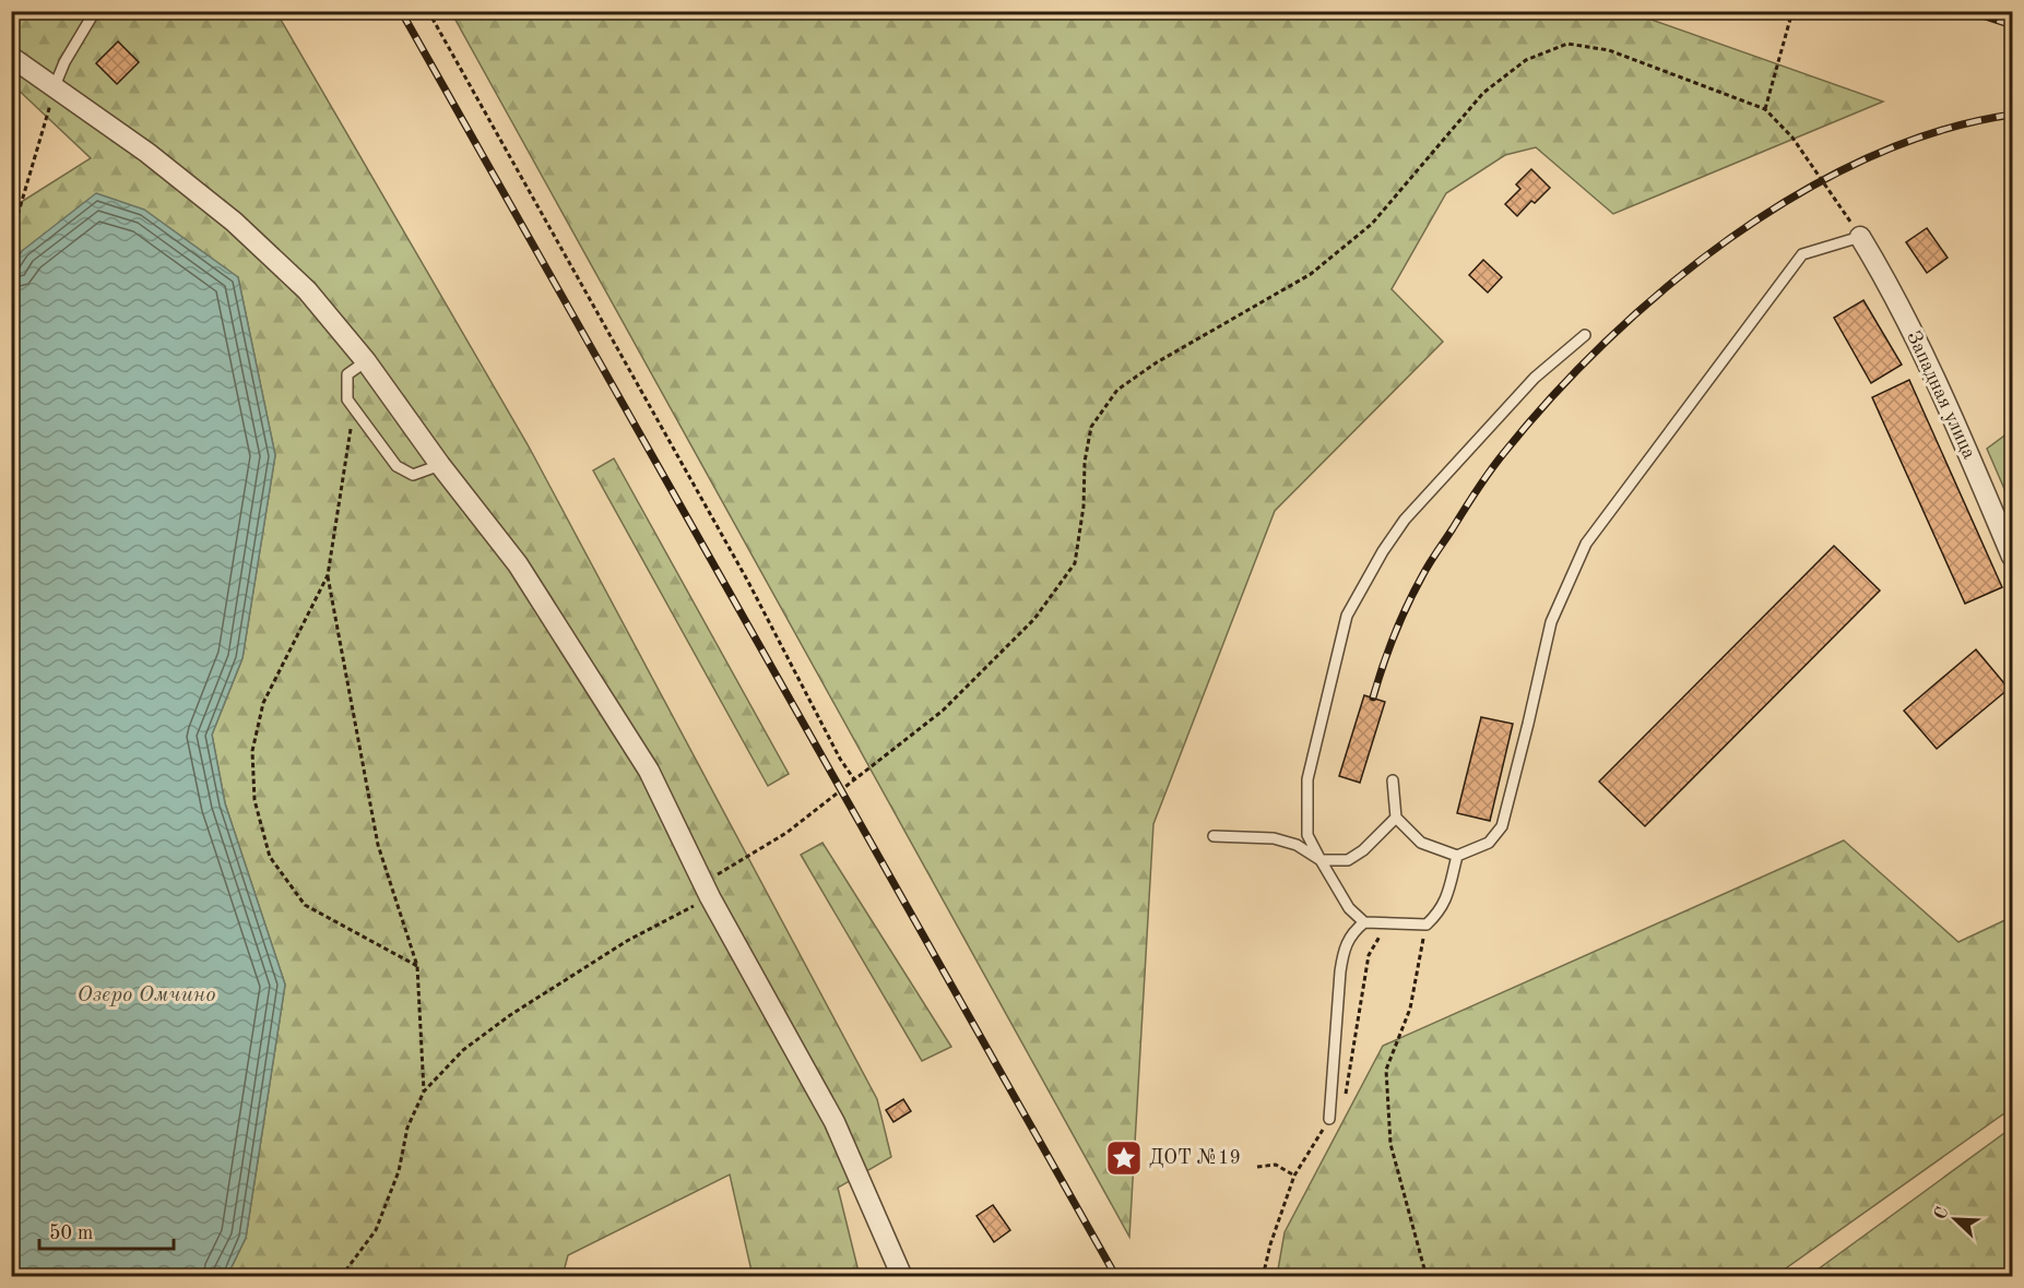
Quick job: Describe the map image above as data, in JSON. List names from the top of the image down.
{
  "streets": {
    "street": ["Западная улица"]
  },
  "water": ["Озеро Омчино"],
  "places": {
    "place": ["ДОТ №19"]
  },
  "scale_bar": "50 m",
  "north": "top left"
}
